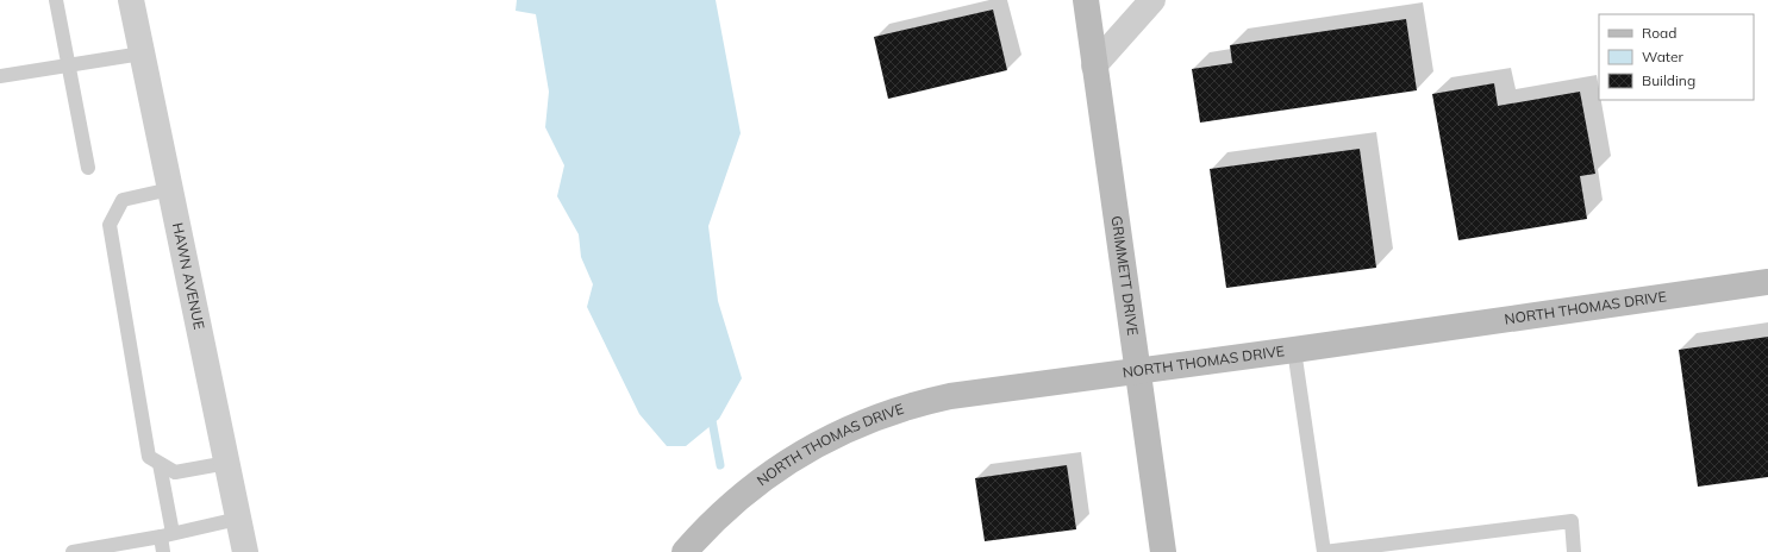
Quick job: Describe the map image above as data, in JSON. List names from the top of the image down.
{
  "streets": {
    "street": ["HAWN AVENUE", "GRIMMETT DRIVE", "NORTH THOMAS DRIVE"]
  },
  "crossings": [
    ["GRIMMETT DRIVE", "NORTH THOMAS DRIVE"]
  ],
  "legend": ["Road", "Water", "Building"]
}
